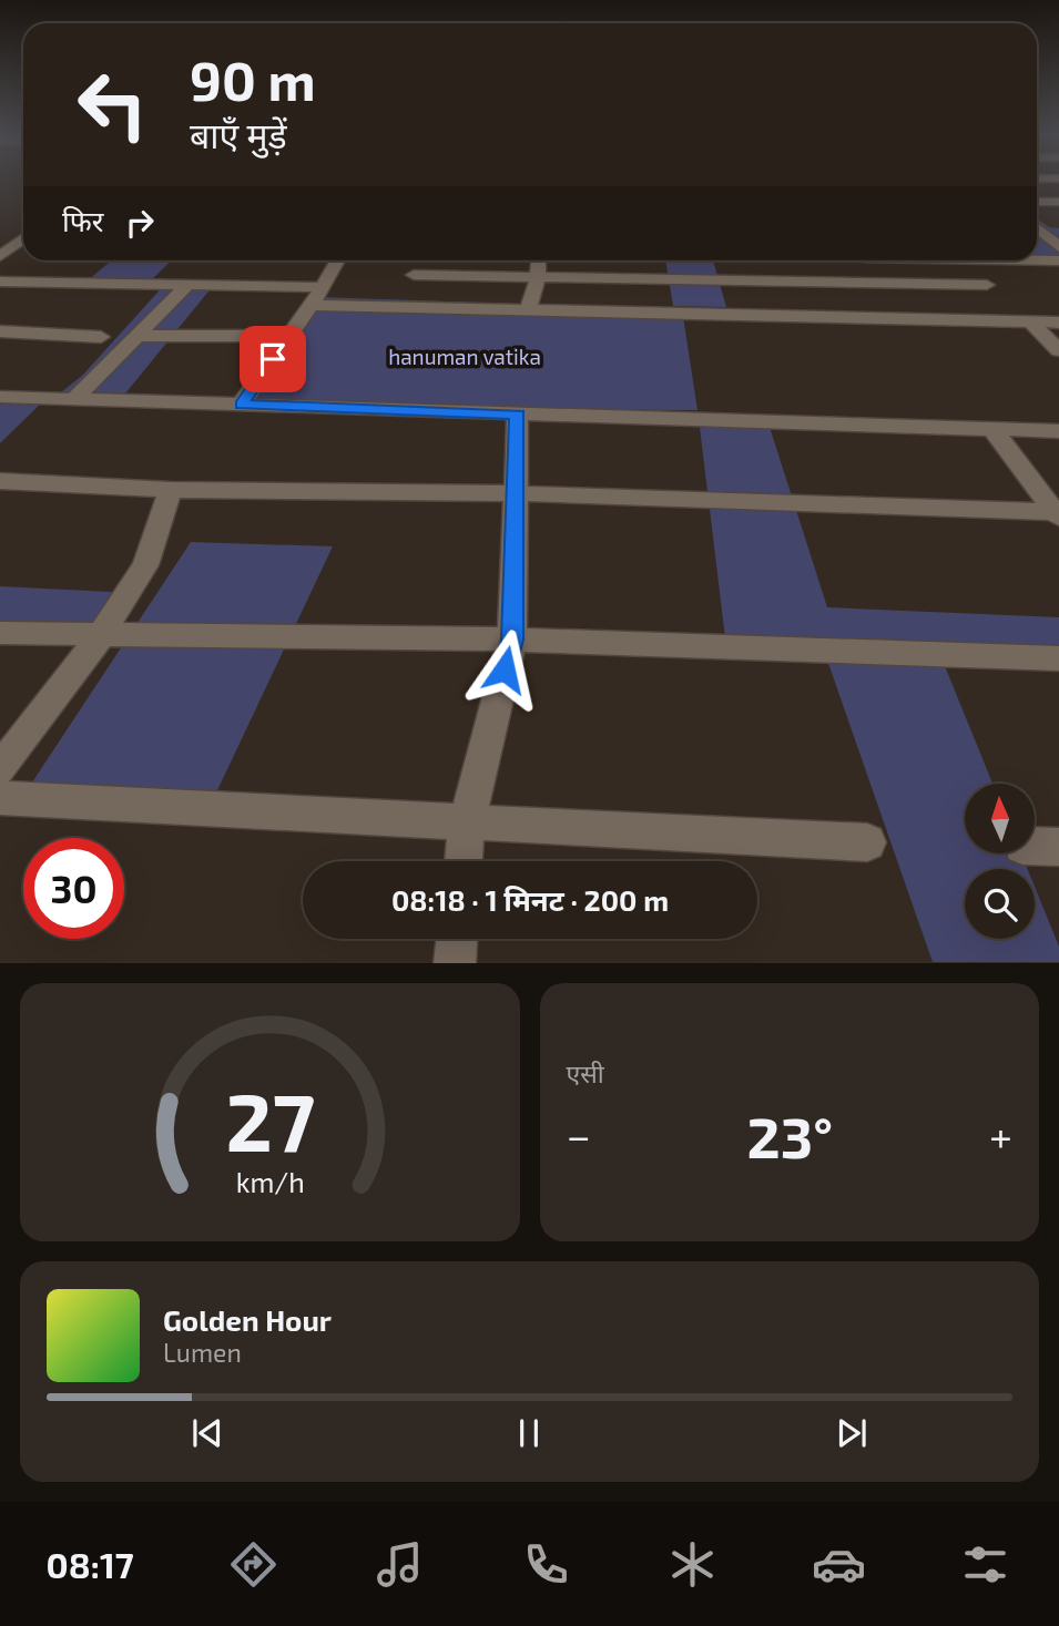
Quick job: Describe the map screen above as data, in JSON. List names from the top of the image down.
{
  "parks": ["hanuman vatika"],
  "north": "top",
  "page": {
    "turn": ["90 m", "बाएँ मुड़ें"],
    "then": "फिर",
    "limit": "30",
    "trip": "08:18 · 1 मिनट · 200 m",
    "tile": "एसी",
    "heat": ["−", "23°", "+"],
    "song": ["Golden Hour", "Lumen"],
    "tabs": "08:17",
    "gauge": ["27", "km/h"]
  }
}
